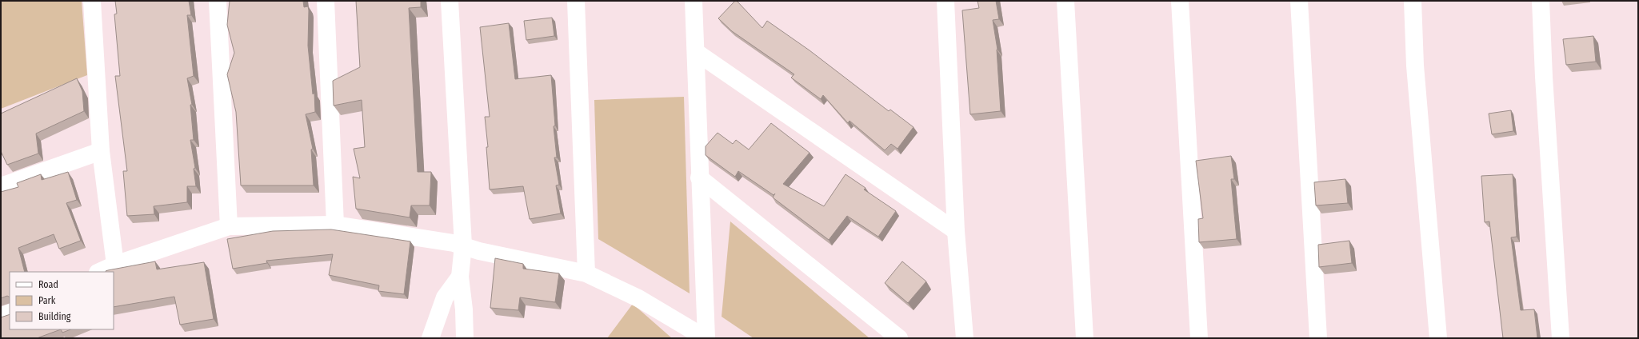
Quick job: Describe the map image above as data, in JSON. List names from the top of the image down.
{
  "legend": ["Road", "Park", "Building"]
}
